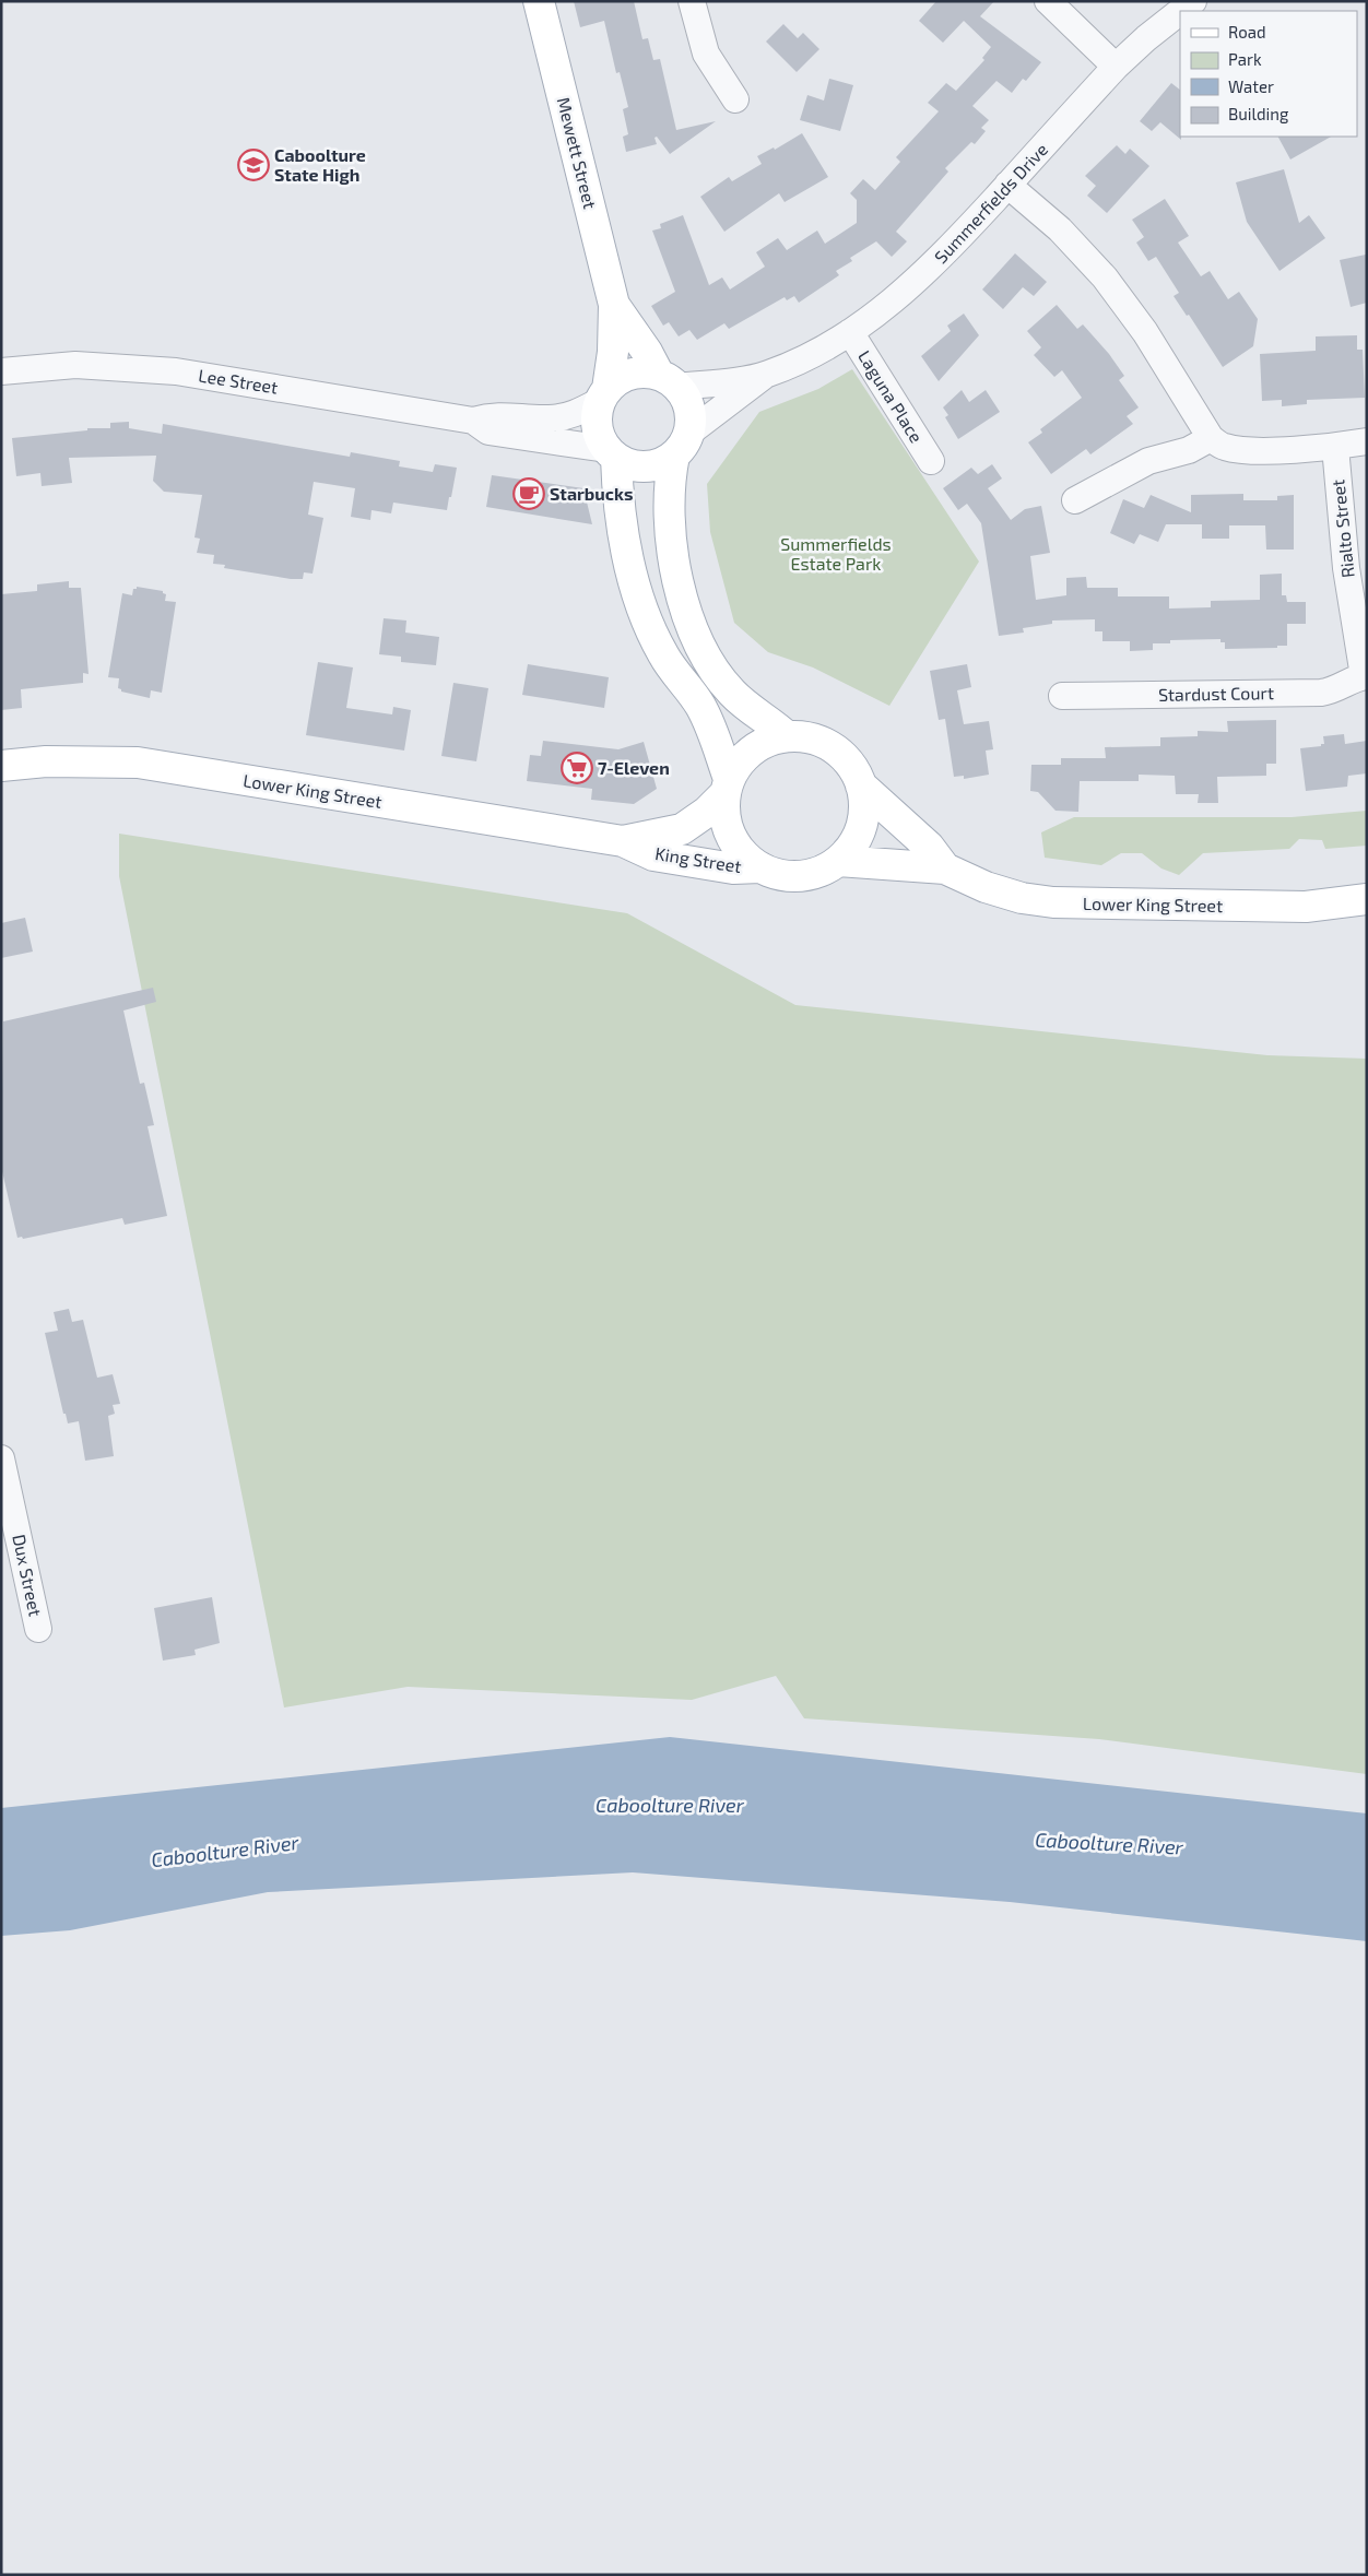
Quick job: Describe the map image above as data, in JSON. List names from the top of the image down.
{
  "streets": {
    "main road": ["Mewett Street", "Lower King Street", "King Street"],
    "street": [
      "Summerfields Drive",
      "Lee Street",
      "Laguna Place",
      "Rialto Street",
      "Stardust Court",
      "Dux Street"
    ]
  },
  "crossings": [
    ["Mewett Street", "Summerfields Drive"],
    ["Mewett Street", "Lee Street"],
    ["Summerfields Drive", "Lee Street"],
    ["Summerfields Drive", "Laguna Place"],
    ["Rialto Street", "Stardust Court"],
    ["Lower King Street", "King Street"]
  ],
  "water": ["Caboolture River"],
  "parks": ["Summerfields Estate Park"],
  "places": {
    "school or university": ["Caboolture State High"],
    "cafe": ["Starbucks"],
    "supermarket": ["7-Eleven"]
  },
  "legend": [
    "Road",
    "Park",
    "Water",
    "Building"
  ]
}
